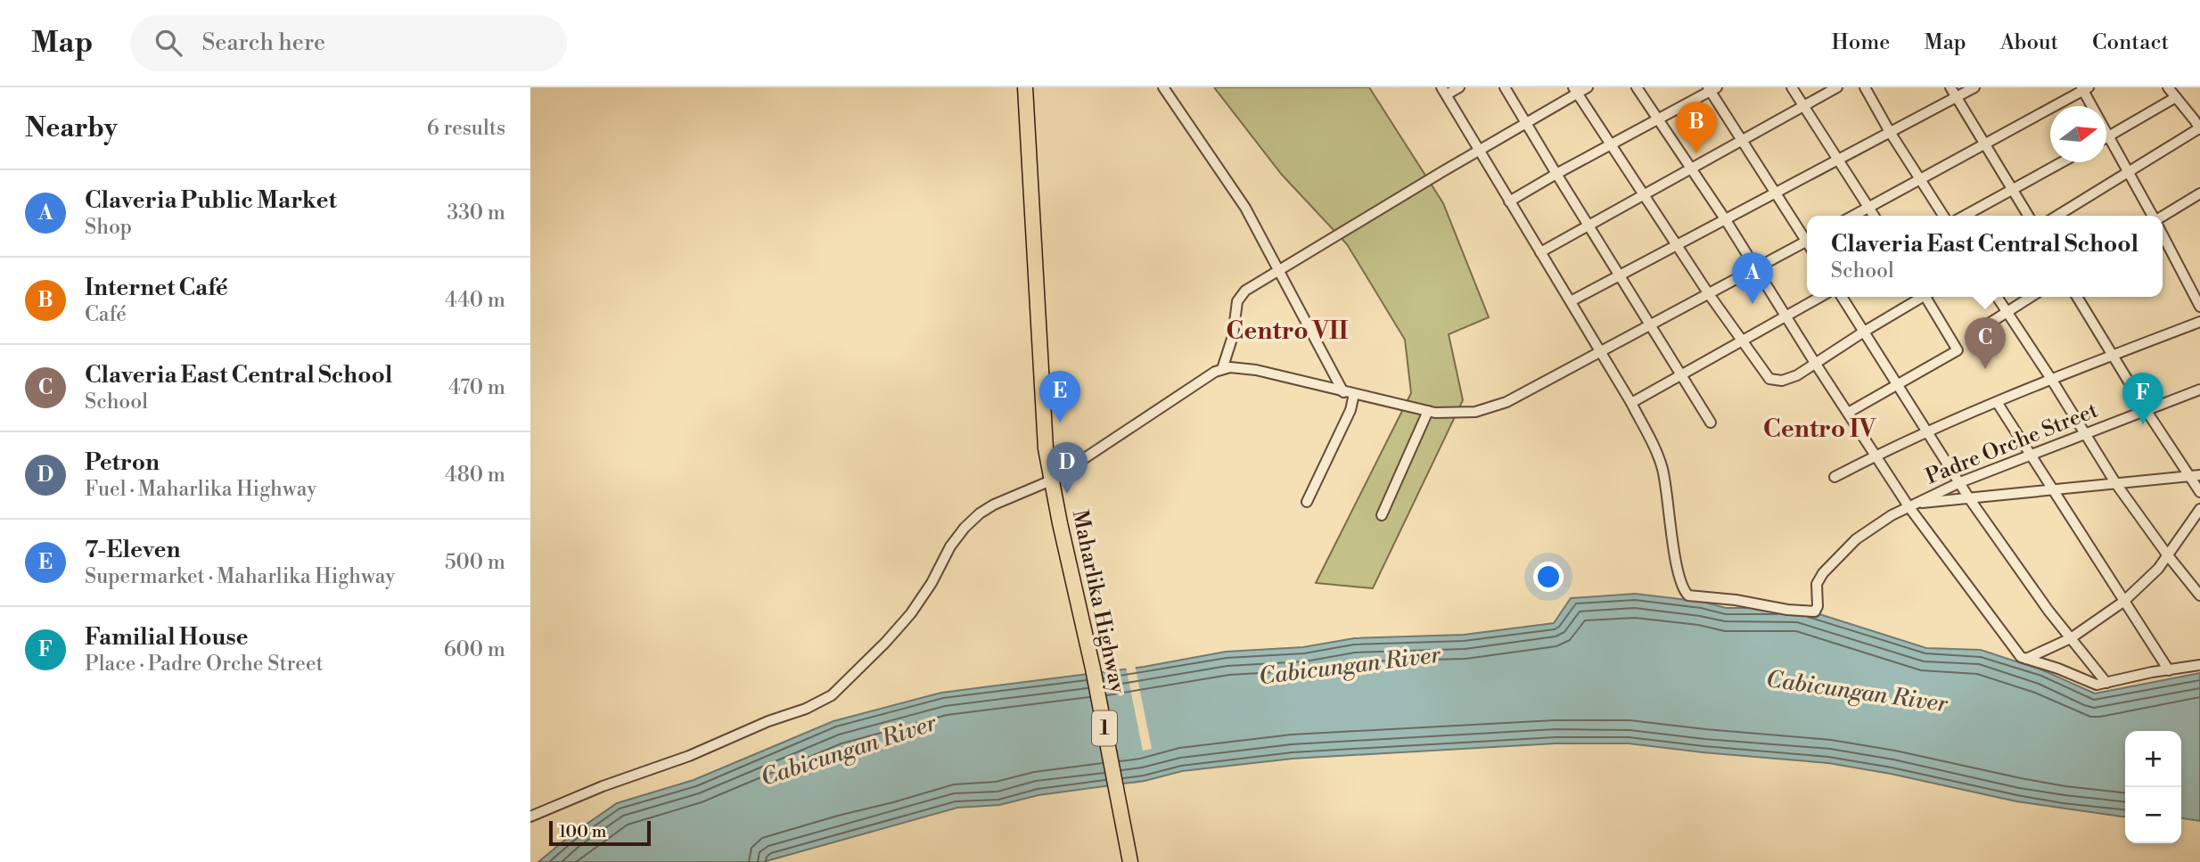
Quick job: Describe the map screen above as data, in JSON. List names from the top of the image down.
{
  "streets": {
    "highway": ["Maharlika Highway", "1"],
    "street": ["Padre Orche Street"]
  },
  "districts": ["Centro VII", "Centro IV"],
  "water": ["Cabicungan River"],
  "scale_bar": "100 m",
  "north": "right",
  "page": {
    "header": "Map",
    "search": "Search here",
    "nav": [
      "Home",
      "Map",
      "About",
      "Contact"
    ],
    "heading": ["Nearby", "6 results"],
    "pins": [
      "B",
      "A",
      "C",
      "E",
      "F",
      "D"
    ],
    "list": [
      {
        "mark": "A",
        "name": "Claveria Public Market",
        "note": "Shop",
        "value": "330 m"
      },
      {
        "mark": "B",
        "name": "Internet Café",
        "note": "Café",
        "value": "440 m"
      },
      {
        "mark": "C",
        "name": "Claveria East Central School",
        "note": "School",
        "value": "470 m"
      },
      {
        "mark": "D",
        "name": "Petron",
        "note": "Fuel · Maharlika Highway",
        "value": "480 m"
      },
      {
        "mark": "E",
        "name": "7-Eleven",
        "note": "Supermarket · Maharlika Highway",
        "value": "500 m"
      },
      {
        "mark": "F",
        "name": "Familial House",
        "note": "Place · Padre Orche Street",
        "value": "600 m"
      }
    ],
    "popup": ["Claveria East Central School", "School"],
    "map_buttons": ["+", "−"],
    "scale": "100 m"
  }
}
